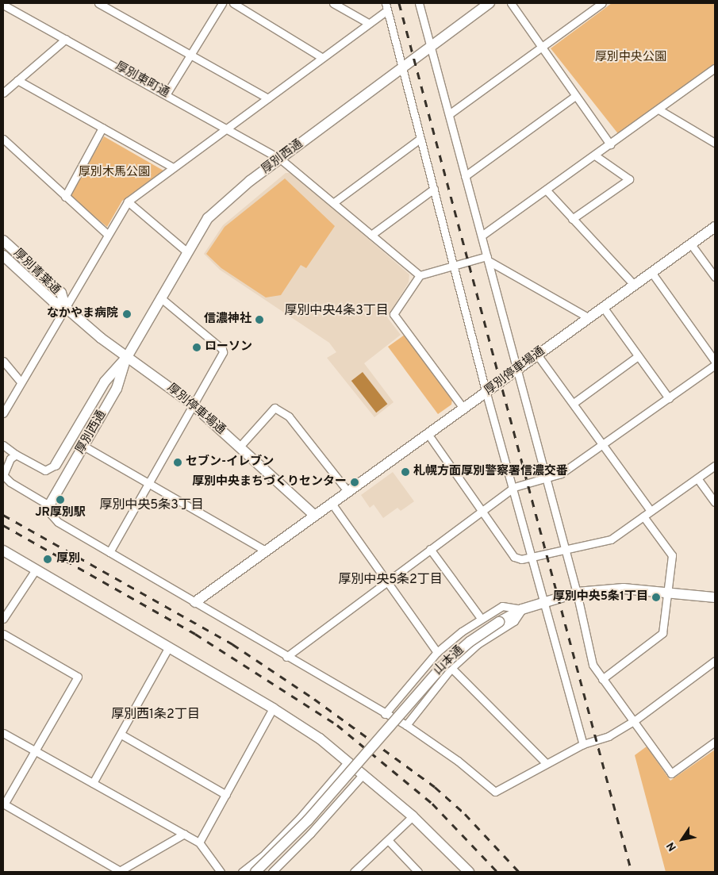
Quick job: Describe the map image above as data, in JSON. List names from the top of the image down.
{
  "streets": {
    "street": [
      "厚別東町通",
      "厚別西通",
      "厚別青葉通",
      "厚別停車場通",
      "山本通"
    ]
  },
  "crossings": [
    ["厚別東町通", "厚別西通"],
    ["厚別西通", "厚別青葉通"],
    ["厚別西通", "厚別停車場通"],
    ["厚別青葉通", "厚別停車場通"]
  ],
  "districts": [
    "厚別中央4条3丁目",
    "厚別中央5条3丁目",
    "厚別中央5条2丁目",
    "厚別西1条2丁目"
  ],
  "parks": ["厚別中央公園", "厚別木馬公園"],
  "places": [
    "なかやま病院",
    "信濃神社",
    "ローソン",
    "セブン-イレブン",
    "札幌方面厚別警察署信濃交番",
    "厚別中央まちづくりセンター",
    "JR厚別駅",
    "厚別",
    "厚別中央5条1丁目"
  ],
  "north": "bottom left"
}
